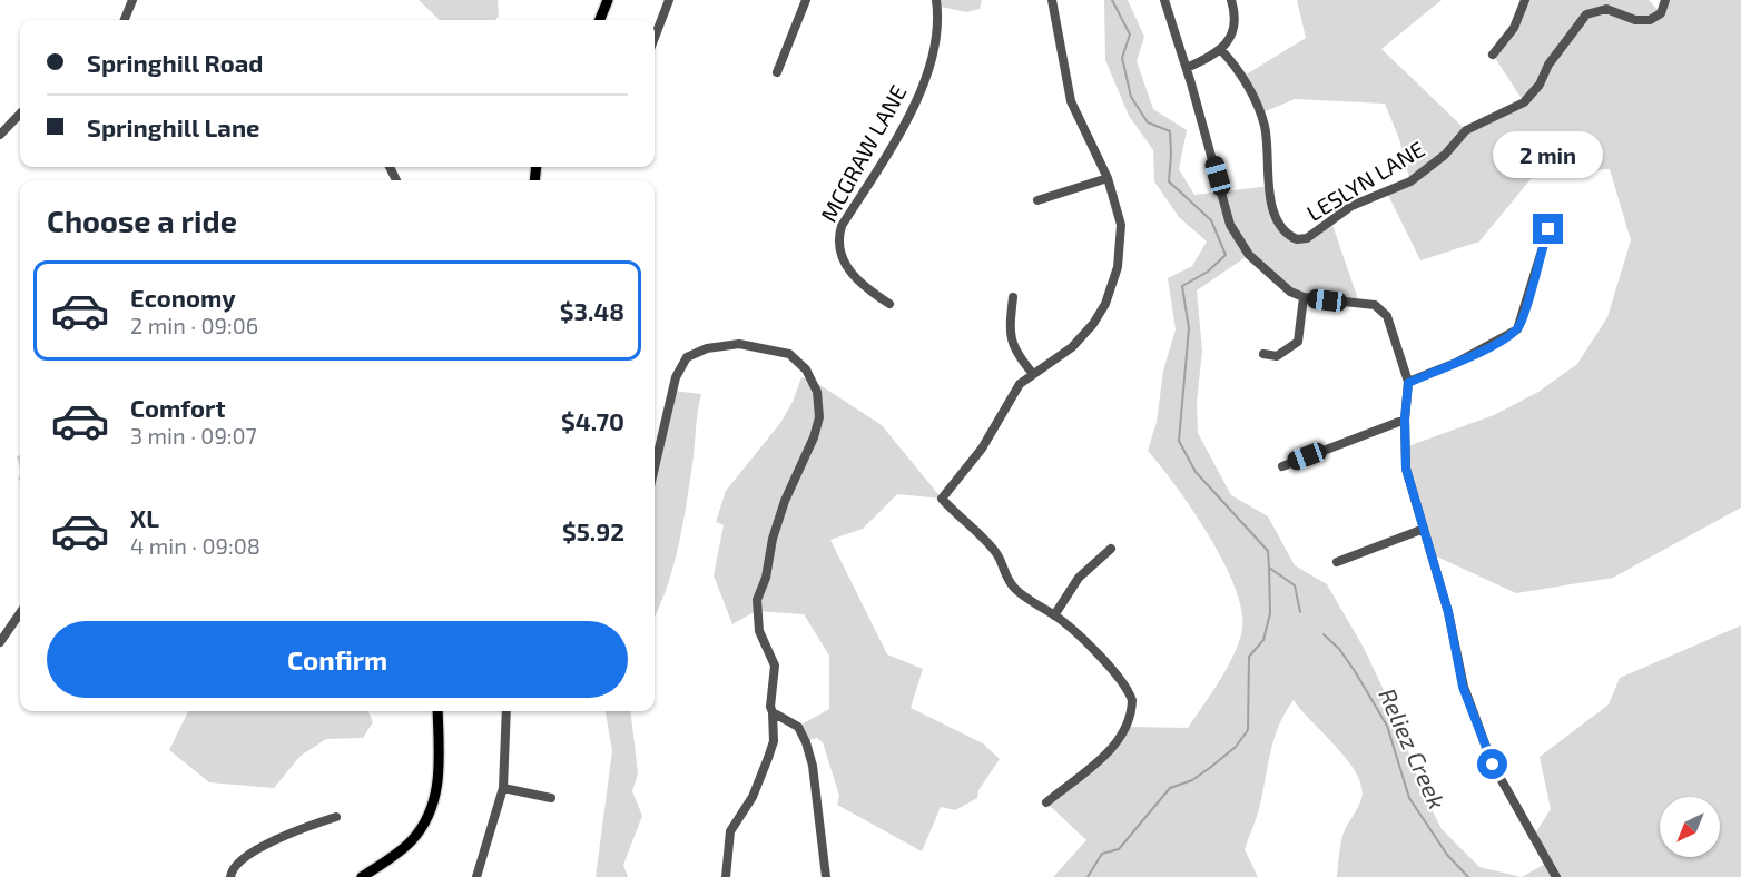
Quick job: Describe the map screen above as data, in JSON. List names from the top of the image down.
{
  "streets": {
    "street": ["MCGRAW LANE", "LESLYN LANE"]
  },
  "water": ["Reliez Creek"],
  "north": "bottom left",
  "page": {
    "banner": ["Springhill Road", "Springhill Lane"],
    "bubble": "2 min",
    "heading": "Choose a ride",
    "list": [
      {
        "name": "Economy",
        "note": "2 min · 09:06",
        "value": "$3.48"
      },
      {
        "name": "Comfort",
        "note": "3 min · 09:07",
        "value": "$4.70"
      },
      {
        "name": "XL",
        "note": "4 min · 09:08",
        "value": "$5.92"
      }
    ],
    "buttons": "Confirm"
  }
}
